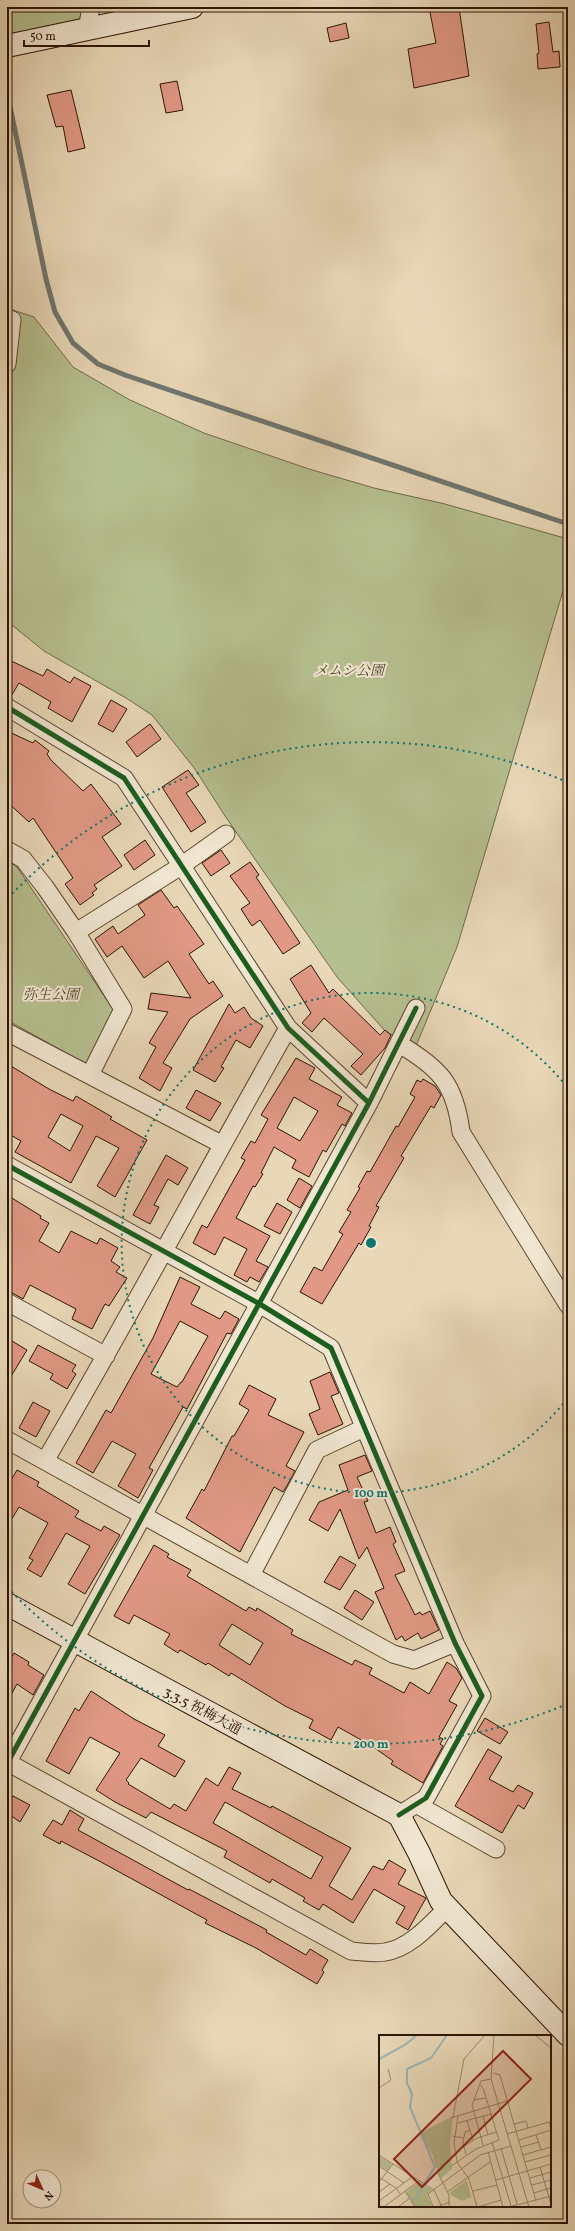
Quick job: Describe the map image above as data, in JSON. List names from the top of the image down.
{
  "streets": {
    "street": ["3.3.5 祝梅大通"]
  },
  "parks": ["メムシ公園", "弥生公園"],
  "scale_bar": "50 m",
  "north": "bottom right",
  "rings": ["100 m", "200 m"]
}
